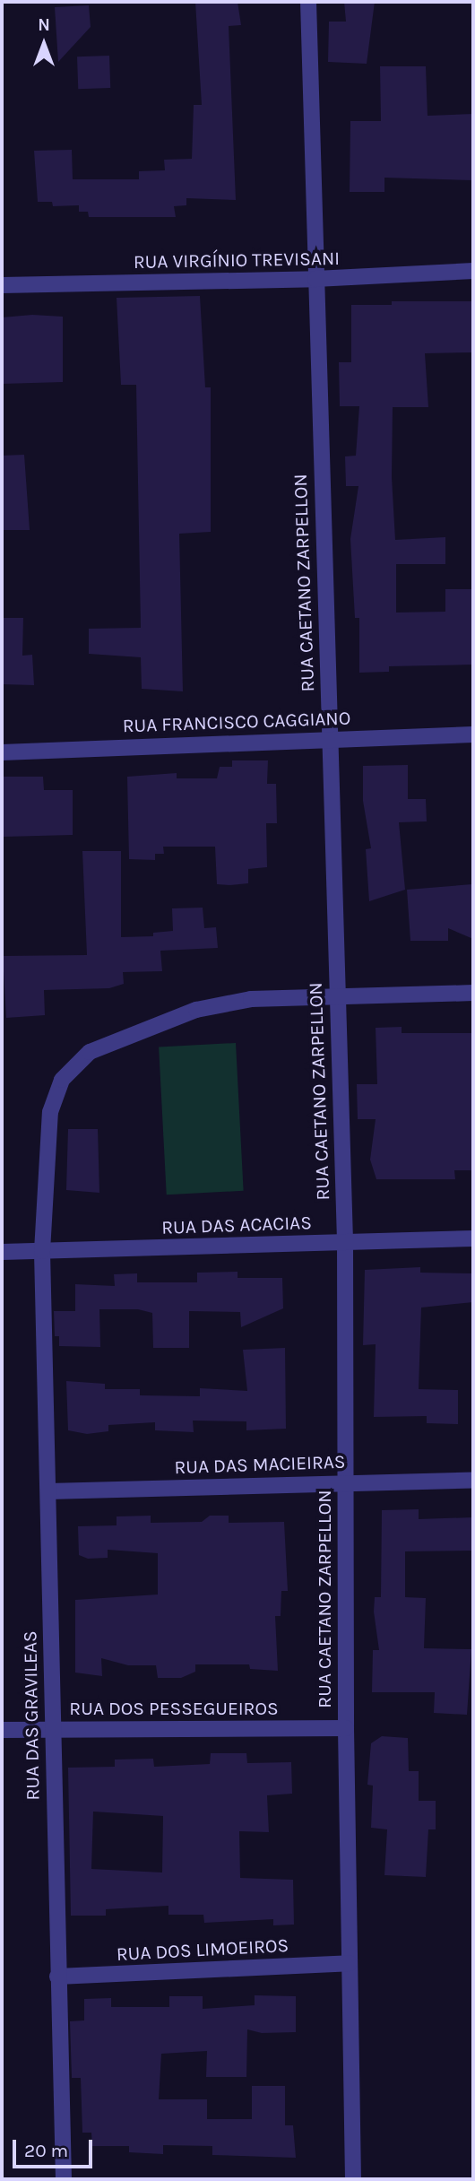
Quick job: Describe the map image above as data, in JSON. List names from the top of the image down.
{
  "streets": {
    "street": [
      "RUA VIRGÍNIO TREVISANI",
      "RUA CAETANO ZARPELLON",
      "RUA FRANCISCO CAGGIANO",
      "RUA DAS ACACIAS",
      "RUA DAS MACIEIRAS",
      "RUA DOS PESSEGUEIROS",
      "RUA DAS GRAVILEAS",
      "RUA DOS LIMOEIROS"
    ]
  },
  "crossings": [
    ["RUA VIRGÍNIO TREVISANI", "RUA CAETANO ZARPELLON"],
    ["RUA CAETANO ZARPELLON", "RUA FRANCISCO CAGGIANO"],
    ["RUA CAETANO ZARPELLON", "RUA DAS ACACIAS"],
    ["RUA CAETANO ZARPELLON", "RUA DAS MACIEIRAS"],
    ["RUA CAETANO ZARPELLON", "RUA DOS PESSEGUEIROS"],
    ["RUA CAETANO ZARPELLON", "RUA DAS GRAVILEAS"],
    ["RUA CAETANO ZARPELLON", "RUA DOS LIMOEIROS"],
    ["RUA DAS ACACIAS", "RUA DAS GRAVILEAS"],
    ["RUA DAS MACIEIRAS", "RUA DAS GRAVILEAS"],
    ["RUA DOS PESSEGUEIROS", "RUA DAS GRAVILEAS"],
    ["RUA DAS GRAVILEAS", "RUA DOS LIMOEIROS"]
  ],
  "scale_bar": "20 m",
  "north": "top"
}
